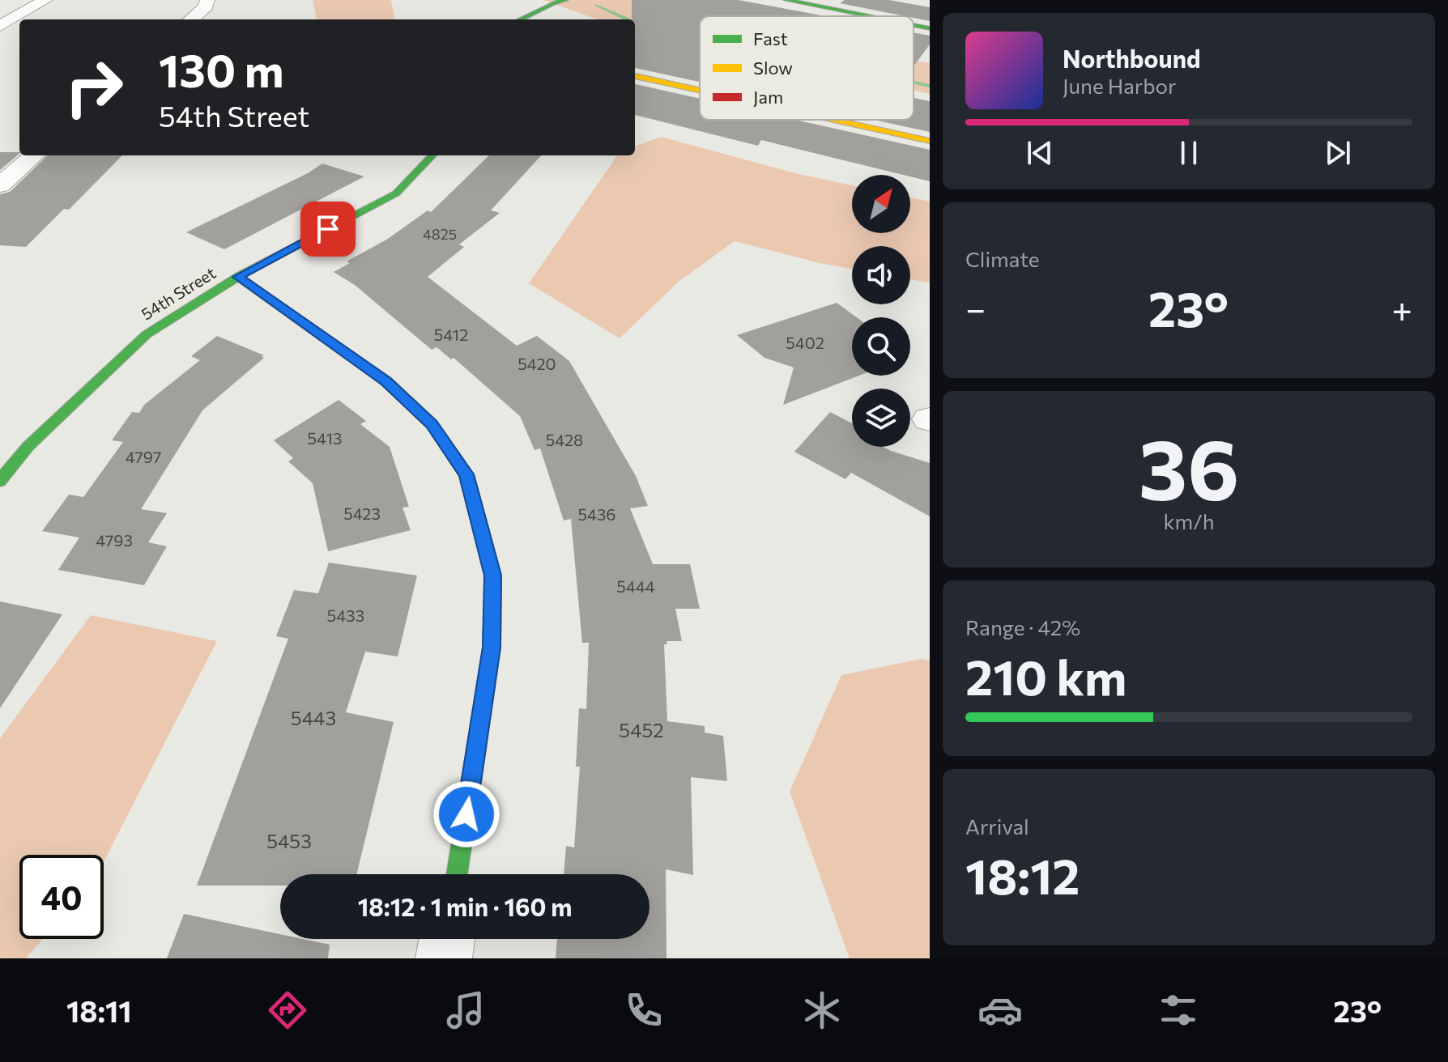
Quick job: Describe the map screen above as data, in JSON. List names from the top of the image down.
{
  "streets": {
    "street": ["54th Street"]
  },
  "house_numbers": [
    "4825",
    "5412",
    "5402",
    "5420",
    "5413",
    "5428",
    "4797",
    "5423",
    "5436",
    "4793",
    "5444",
    "5433",
    "5443",
    "5452",
    "5453"
  ],
  "legend": ["Fast", "Slow", "Jam"],
  "north": "top right",
  "page": {
    "turn": ["130 m", "54th Street"],
    "song": ["Northbound", "June Harbor"],
    "tile": [
      "Climate",
      ["36", "km/h"],
      ["Range · 42%", "210 km"],
      ["Arrival", "18:12"]
    ],
    "heat": ["−", "23°", "+"],
    "limit": "40",
    "trip": "18:12 · 1 min · 160 m",
    "tabs": ["18:11", "23°"]
  }
}
